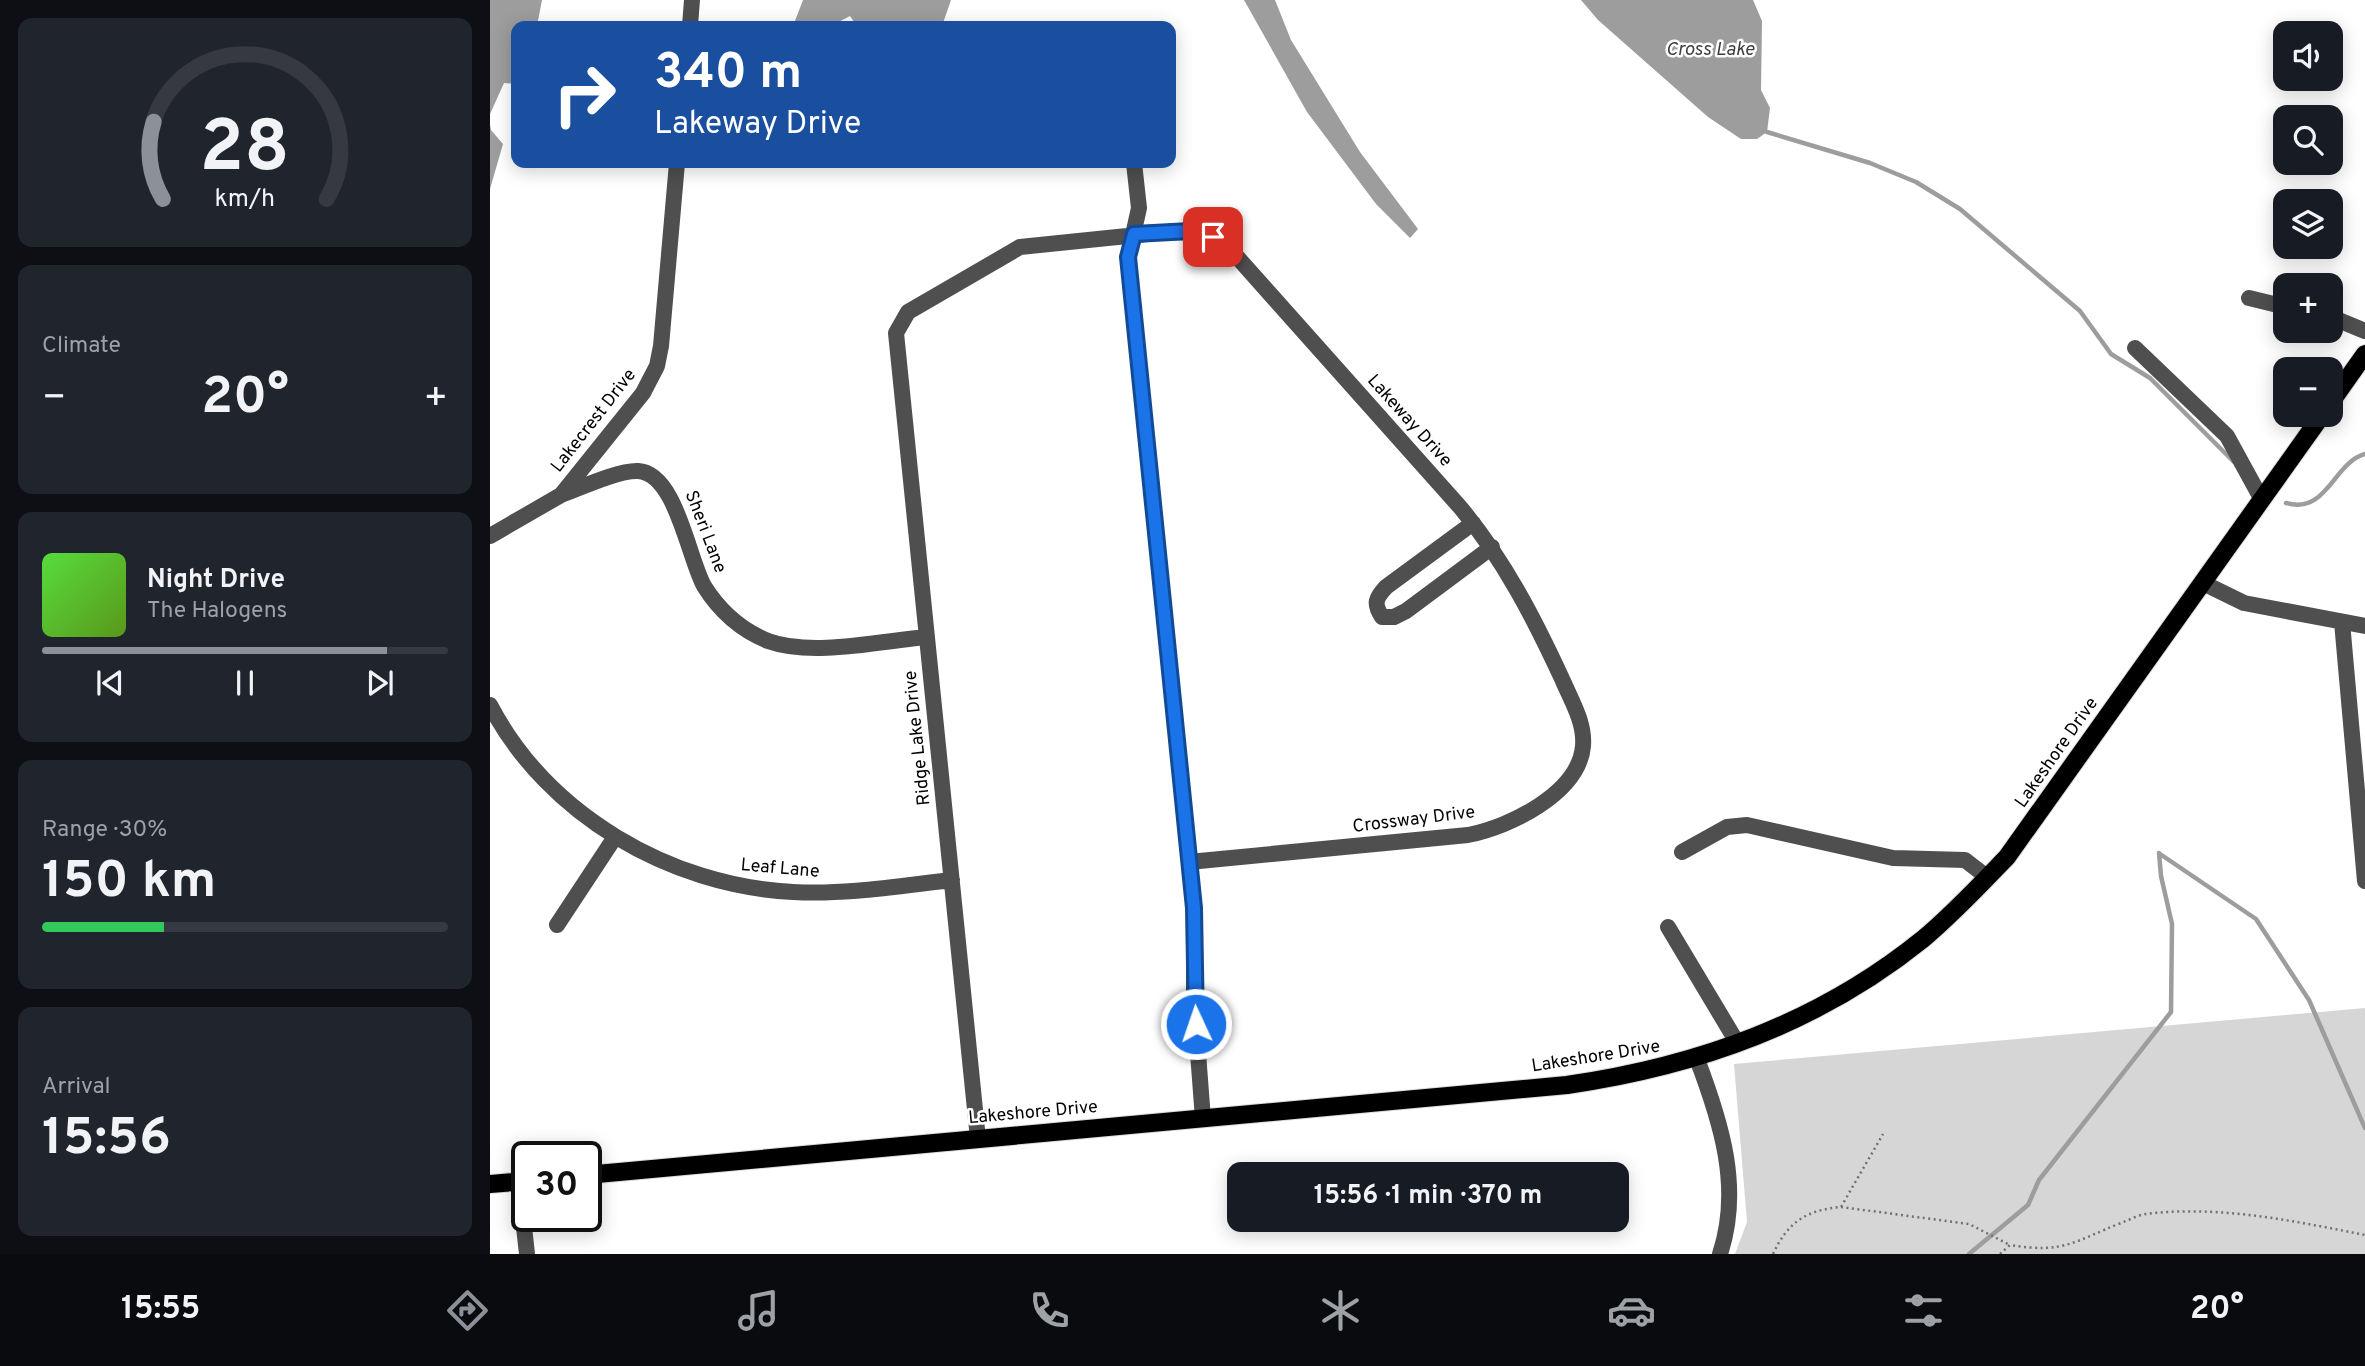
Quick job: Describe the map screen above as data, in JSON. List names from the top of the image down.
{
  "streets": {
    "main road": ["Lakeshore Drive"],
    "street": [
      "Lakecrest Drive",
      "Lakeway Drive",
      "Sheri Lane",
      "Ridge Lake Drive",
      "Crossway Drive",
      "Leaf Lane"
    ]
  },
  "crossings": [
    ["Lakecrest Drive", "Sheri Lane"],
    ["Lakeway Drive", "Ridge Lake Drive"],
    ["Lakeway Drive", "Crossway Drive"],
    ["Sheri Lane", "Ridge Lake Drive"],
    ["Ridge Lake Drive", "Lakeshore Drive"],
    ["Ridge Lake Drive", "Leaf Lane"]
  ],
  "water": ["Cross Lake"],
  "page": {
    "map_buttons": ["+", "−"],
    "turn": ["340 m", "Lakeway Drive"],
    "tile": [
      "Climate",
      ["Range · 30%", "150 km"],
      ["Arrival", "15:56"]
    ],
    "heat": ["−", "20°", "+"],
    "song": ["Night Drive", "The Halogens"],
    "limit": "30",
    "trip": "15:56 · 1 min · 370 m",
    "tabs": ["15:55", "20°"],
    "gauge": ["28", "km/h"]
  }
}
